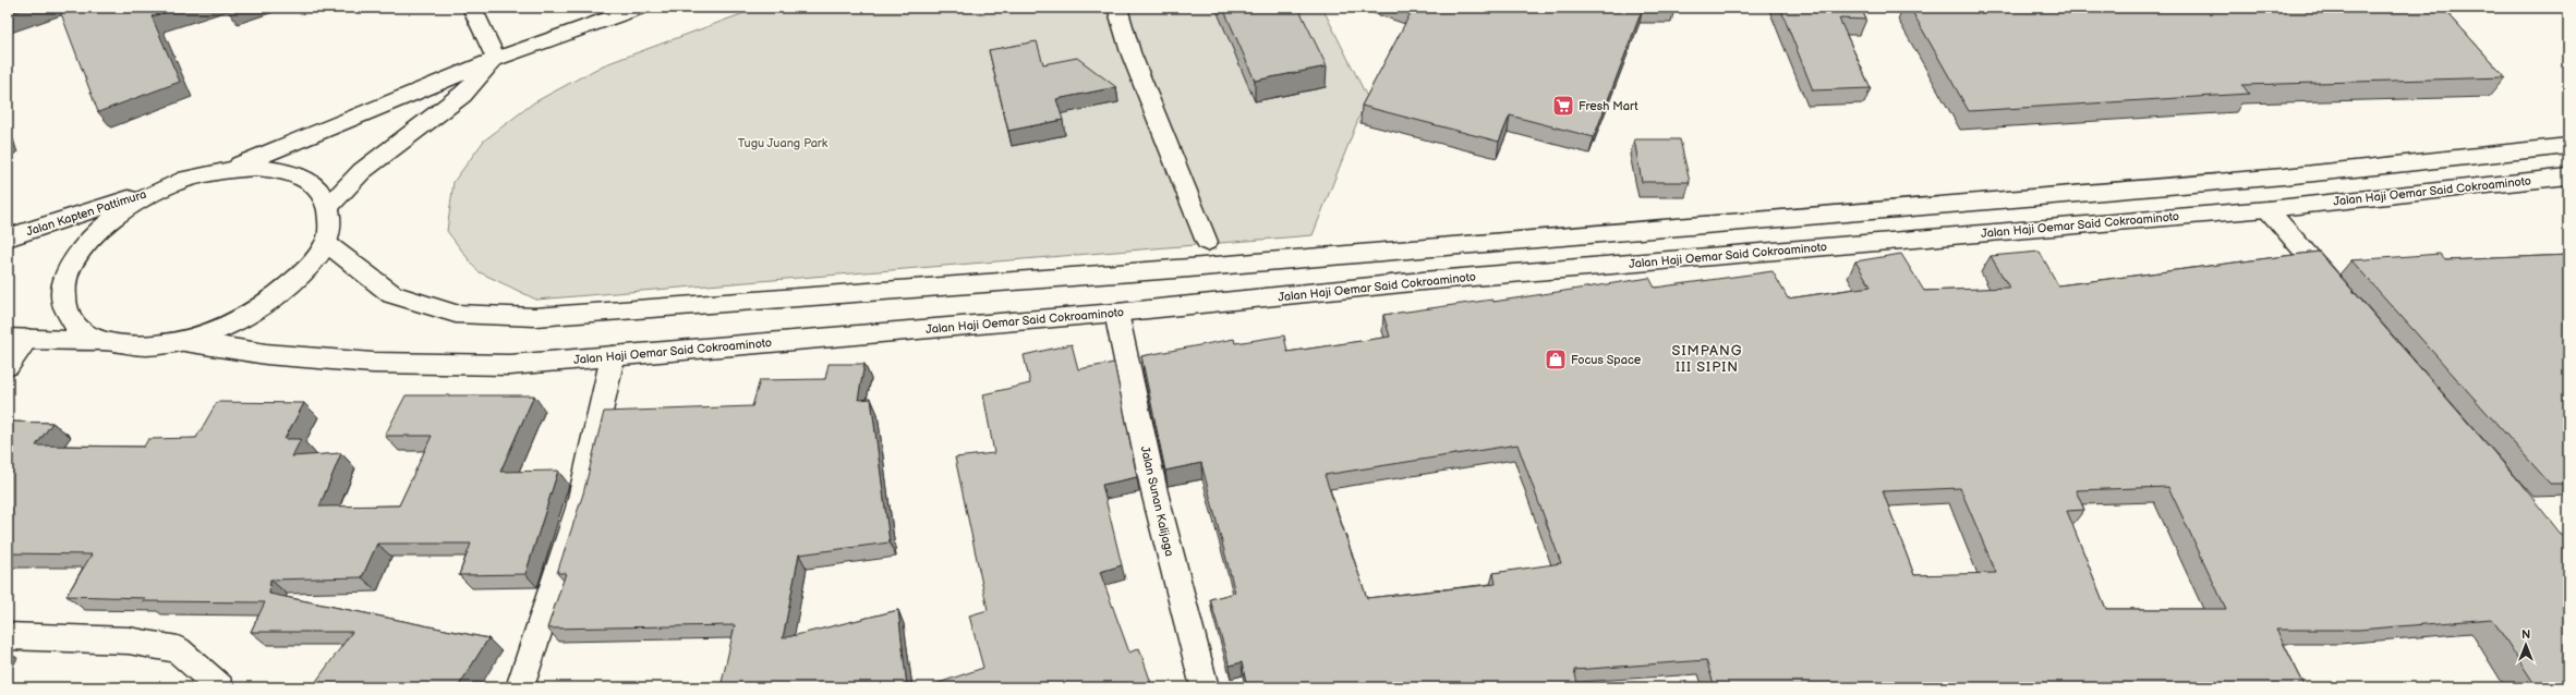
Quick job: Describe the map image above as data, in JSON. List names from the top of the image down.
{
  "streets": {
    "main road": ["Jalan Haji Oemar Said Cokroaminoto", "Jalan Kapten Pattimura", "Jalan Sunan Kalijaga"]
  },
  "crossings": [
    ["Jalan Haji Oemar Said Cokroaminoto", "Jalan Sunan Kalijaga"]
  ],
  "districts": ["SIMPANG III SIPIN"],
  "parks": ["Tugu Juang Park"],
  "places": {
    "supermarket": ["Fresh Mart"],
    "shop": ["Focus Space"]
  },
  "north": "top"
}
